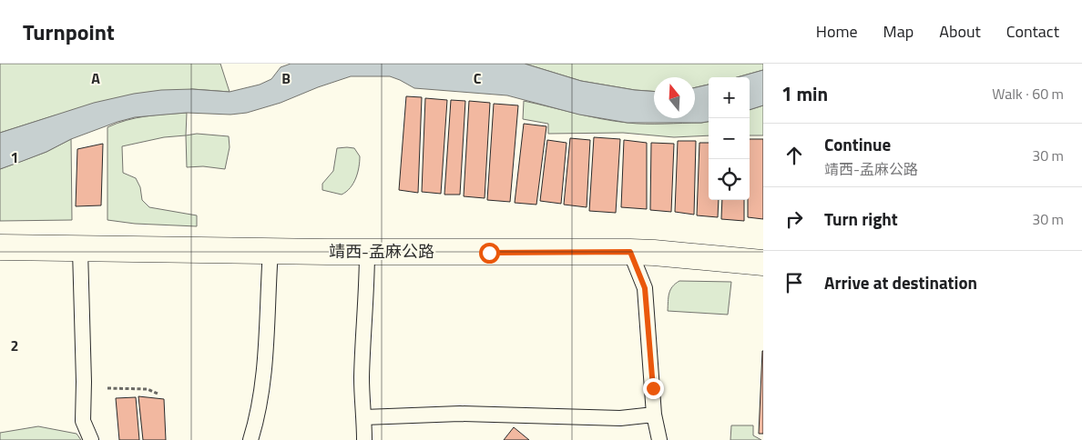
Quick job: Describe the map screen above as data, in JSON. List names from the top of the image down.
{
  "streets": {
    "main road": ["靖西-孟麻公路"]
  },
  "north": "top",
  "page": {
    "header": "Turnpoint",
    "nav": [
      "Home",
      "Map",
      "About",
      "Contact"
    ],
    "heading": ["1 min", "Walk · 60 m"],
    "map_buttons": ["+", "−"],
    "list": [
      ["Continue", "靖西-孟麻公路", "30 m"],
      ["Turn right", "30 m"],
      "Arrive at destination"
    ]
  },
  "grid": {
    "columns": ["A", "B", "C"],
    "rows": ["1", "2"]
  }
}
